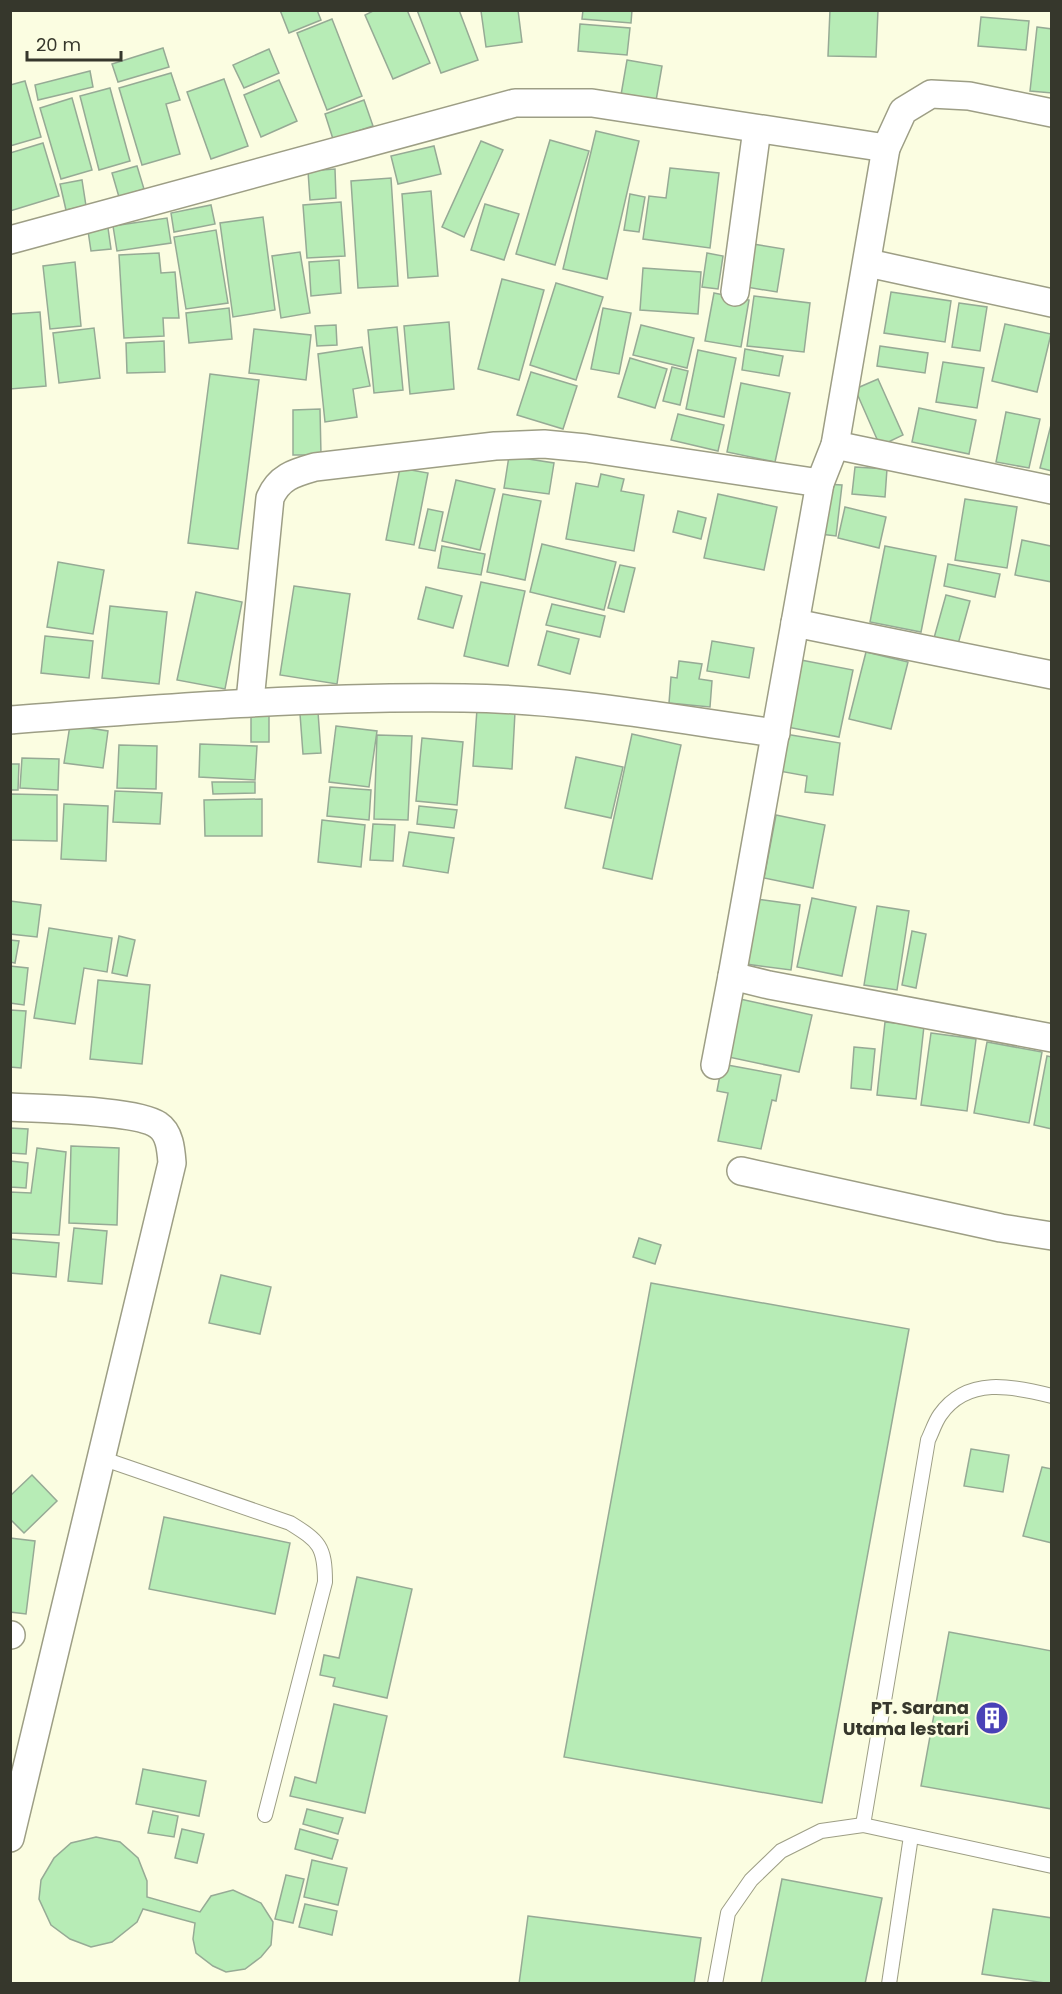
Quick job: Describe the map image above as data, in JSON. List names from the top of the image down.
{
  "places": {
    "building": ["PT. Sarana Utama lestari"]
  },
  "scale_bar": "20 m"
}
